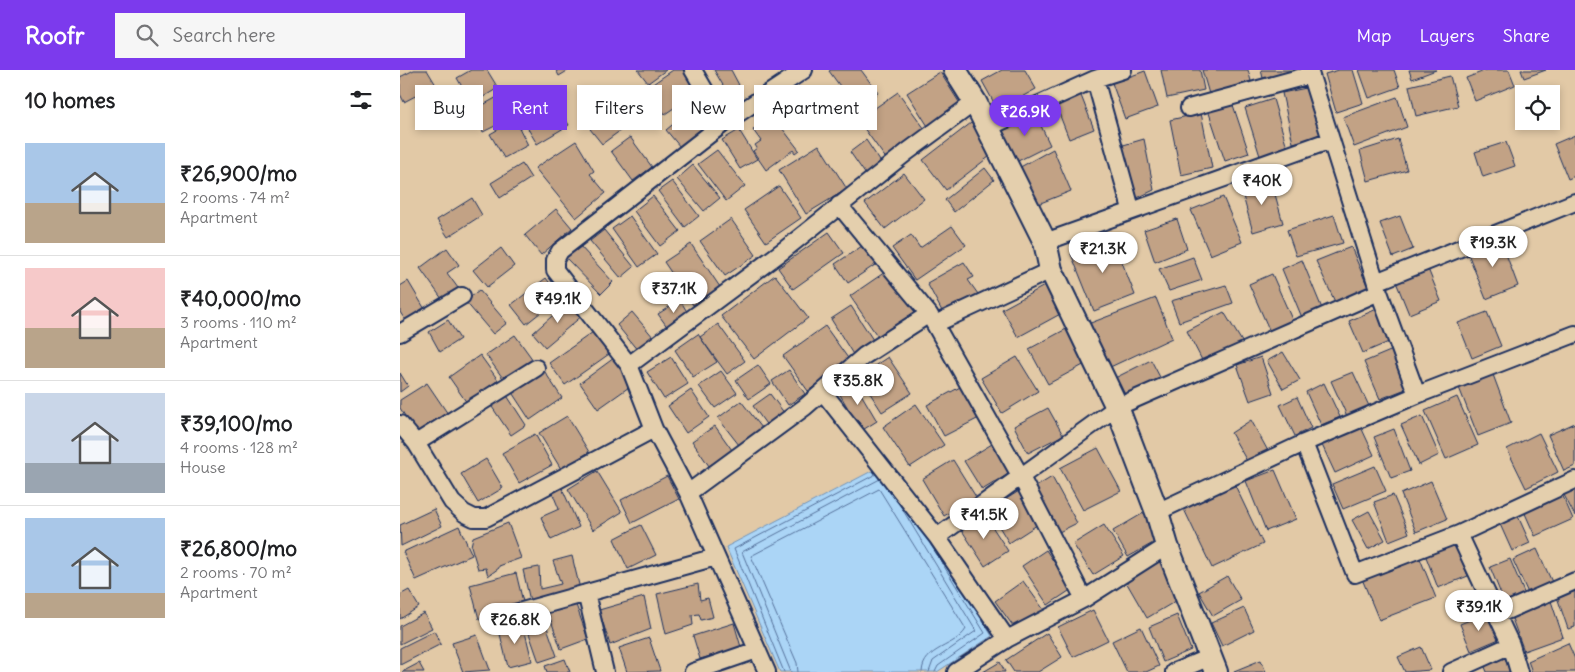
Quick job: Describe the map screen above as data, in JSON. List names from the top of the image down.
{
  "page": {
    "header": "Roofr",
    "search": "Search here",
    "nav": ["Map", "Layers", "Share"],
    "heading": "10 homes",
    "chip": [
      "Buy",
      "Rent",
      "Filters",
      "New",
      "Apartment"
    ],
    "price": [
      "₹26.9K",
      "₹40K",
      "₹19.3K",
      "₹21.3K",
      "₹37.1K",
      "₹49.1K",
      "₹35.8K",
      "₹41.5K",
      "₹39.1K",
      "₹26.8K"
    ],
    "list": [
      {
        "name": "₹26,900/mo",
        "note": "2 rooms · 74 m² · Apartment"
      },
      {
        "name": "₹40,000/mo",
        "note": "3 rooms · 110 m² · Apartment"
      },
      {
        "name": "₹39,100/mo",
        "note": "4 rooms · 128 m² · House"
      },
      {
        "name": "₹26,800/mo",
        "note": "2 rooms · 70 m² · Apartment"
      }
    ]
  }
}
